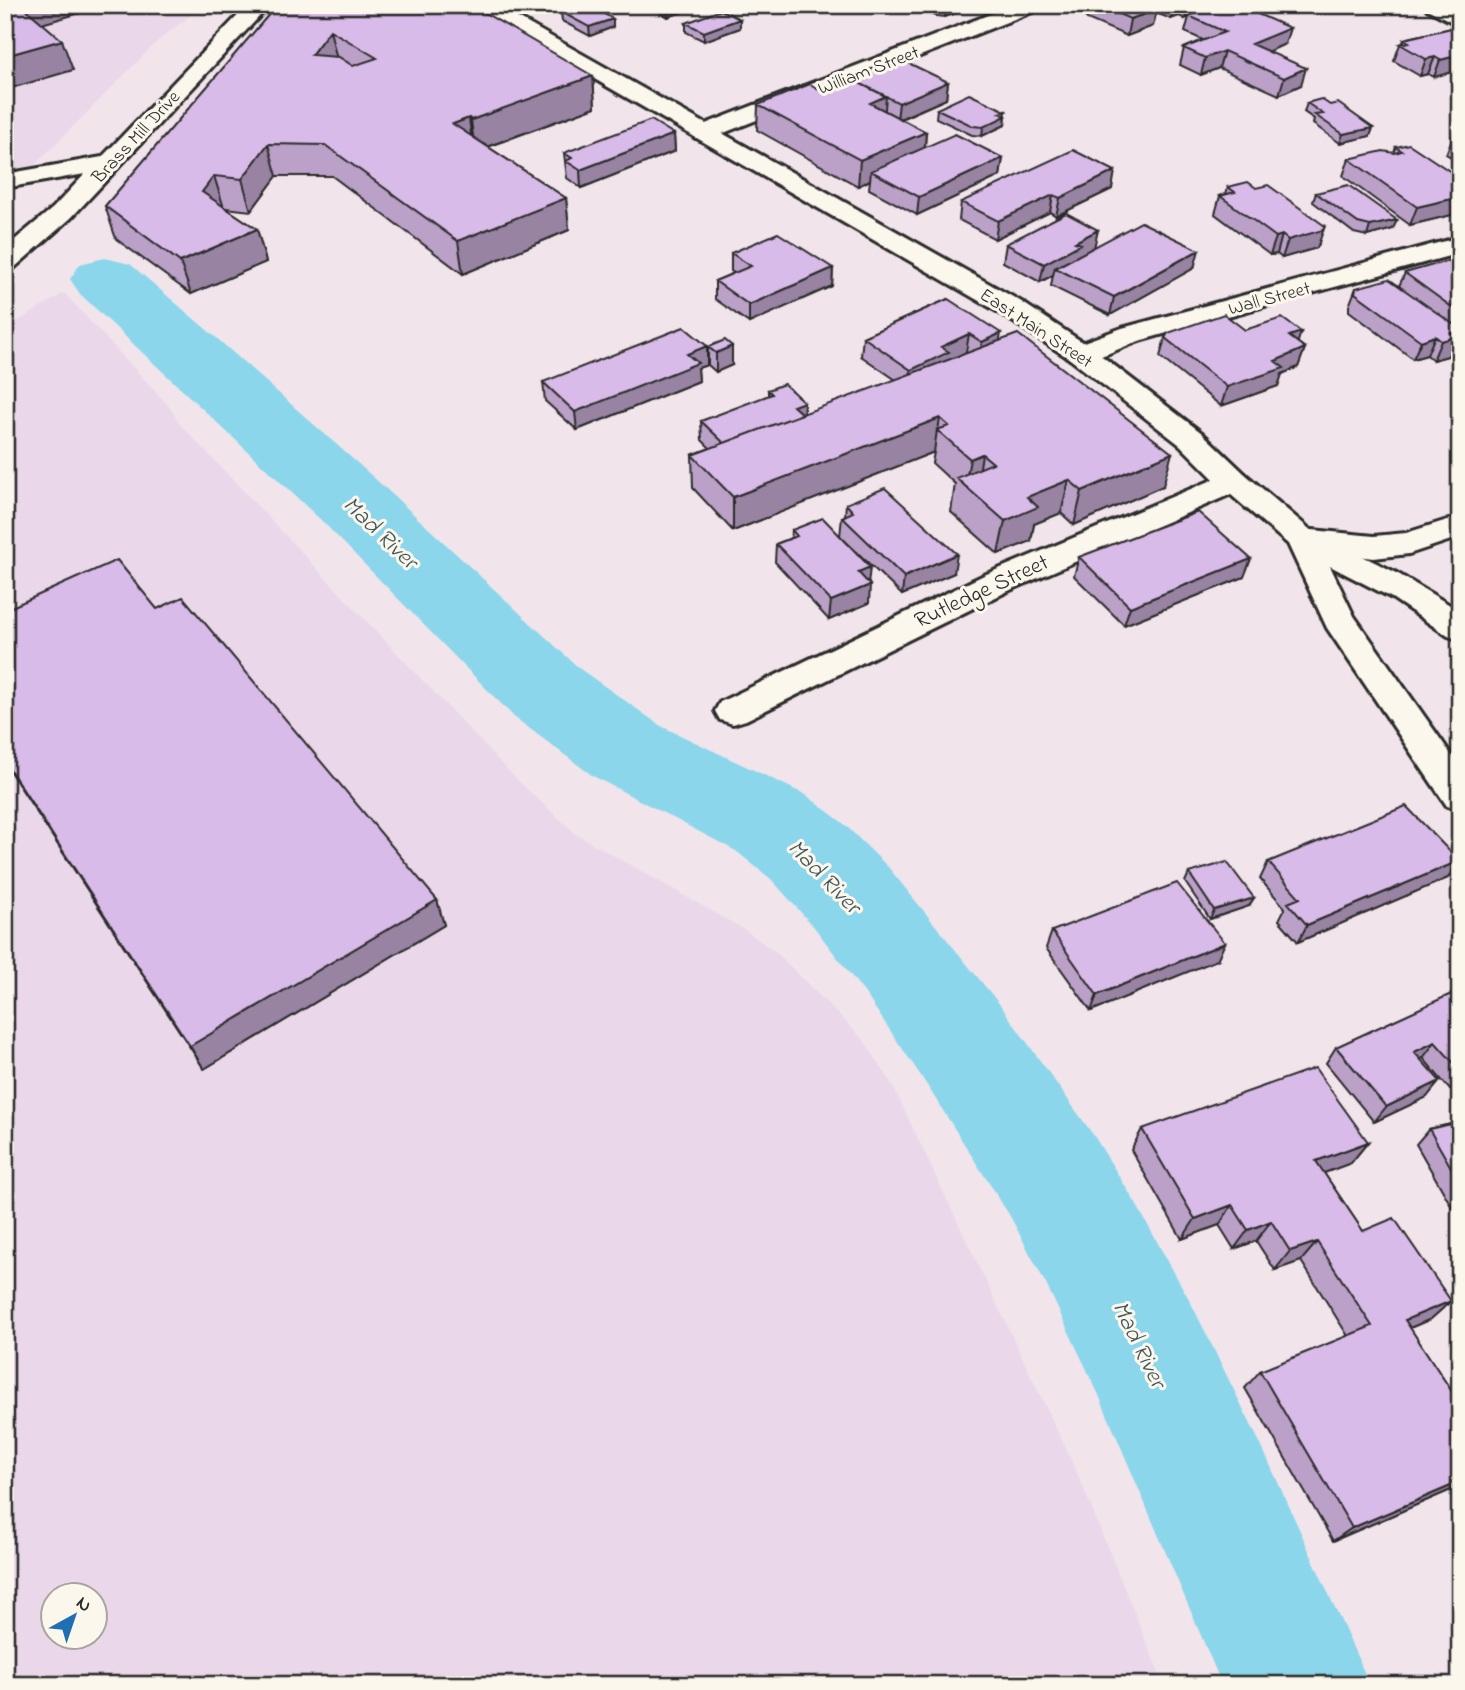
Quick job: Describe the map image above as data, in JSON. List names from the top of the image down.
{
  "streets": {
    "main road": [
      "William Street",
      "Brass Mill Drive",
      "Wall Street",
      "East Main Street",
      "Rutledge Street"
    ]
  },
  "crossings": [
    ["William Street", "East Main Street"],
    ["Wall Street", "East Main Street"],
    ["East Main Street", "Rutledge Street"]
  ],
  "water": ["Mad River"],
  "north": "top right"
}
